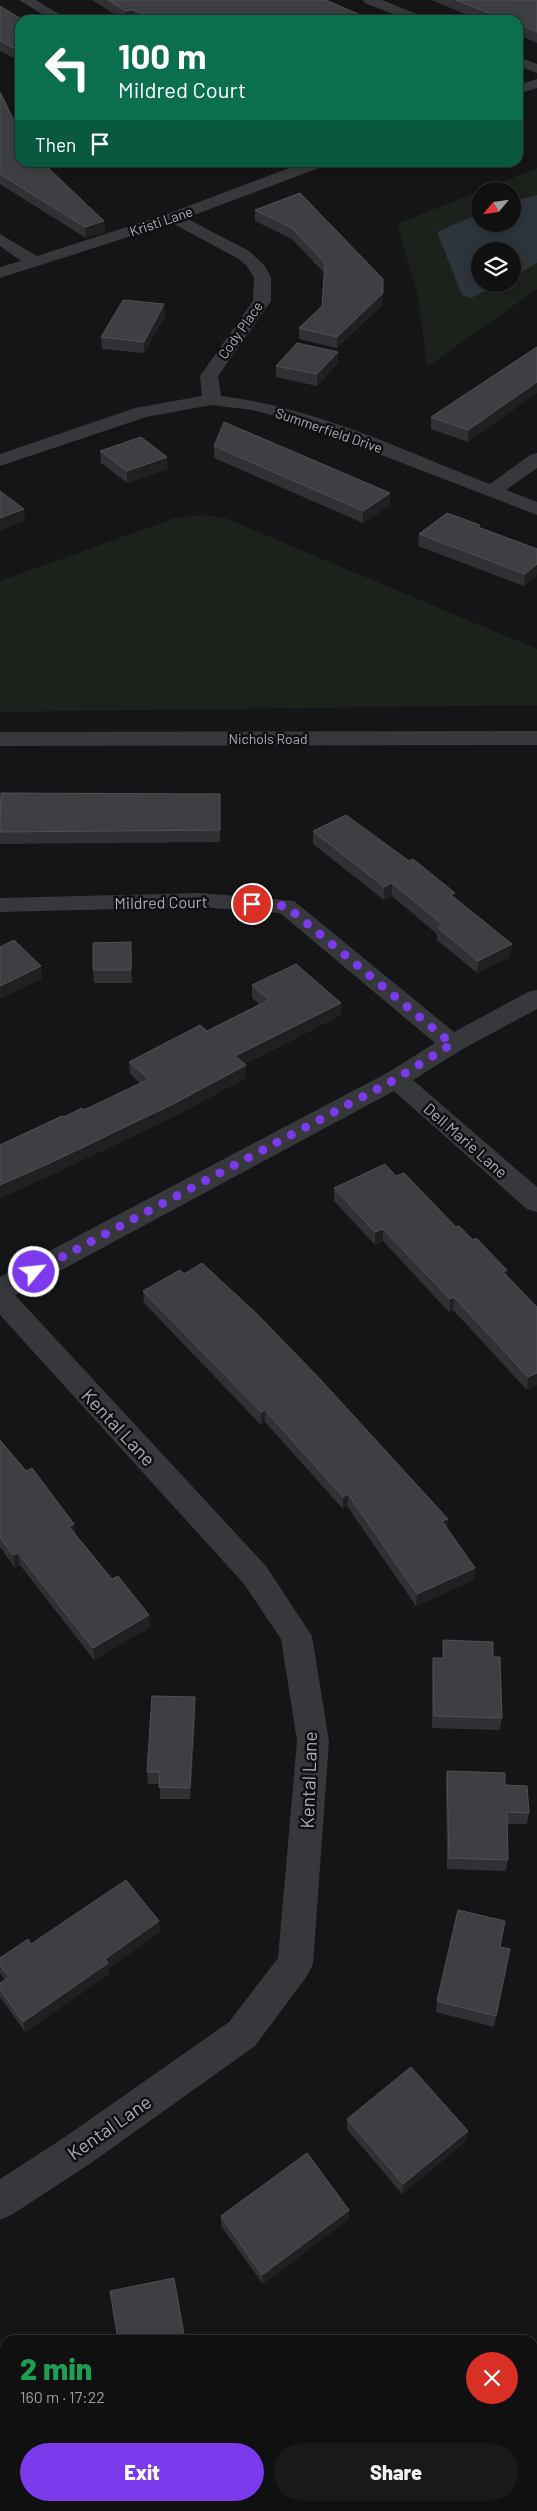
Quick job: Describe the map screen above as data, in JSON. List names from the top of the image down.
{
  "streets": {
    "street": [
      "Kristi Lane",
      "Cody Place",
      "Summerfield Drive",
      "Nichols Road",
      "Mildred Court",
      "Dell Marie Lane",
      "Kental Lane"
    ]
  },
  "crossings": [
    ["Kristi Lane", "Cody Place"],
    ["Cody Place", "Summerfield Drive"]
  ],
  "north": "bottom left",
  "page": {
    "turn": ["100 m", "Mildred Court"],
    "then": "Then",
    "heading": ["2 min", "160 m · 17:22"],
    "buttons": ["Exit", "Share"]
  }
}
